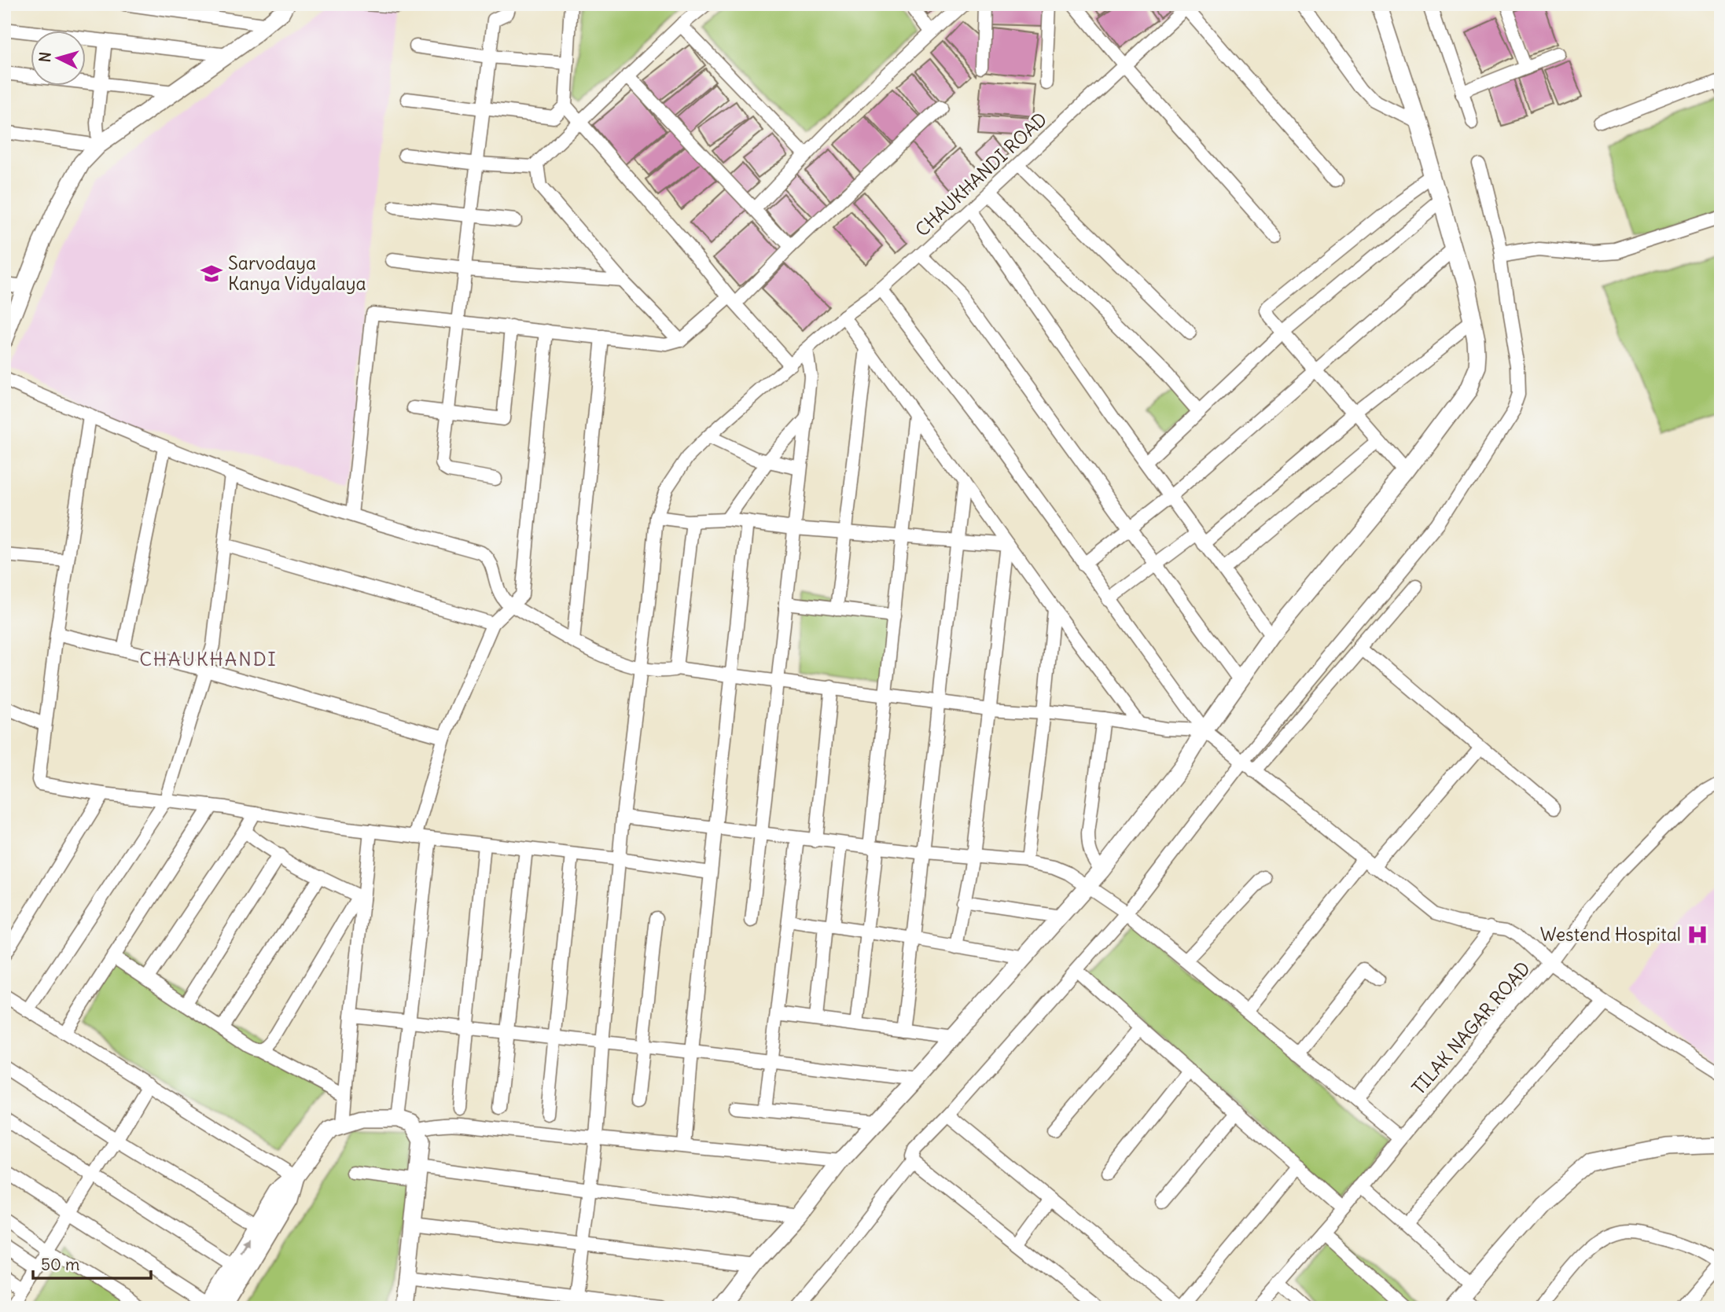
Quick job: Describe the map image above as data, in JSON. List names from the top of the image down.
{
  "streets": {
    "street": ["CHAUKHANDI ROAD", "TILAK NAGAR ROAD"]
  },
  "districts": ["CHAUKHANDI"],
  "places": {
    "school or university": ["Sarvodaya Kanya Vidyalaya"],
    "hospital": ["Westend Hospital"]
  },
  "scale_bar": "50 m",
  "north": "left"
}
